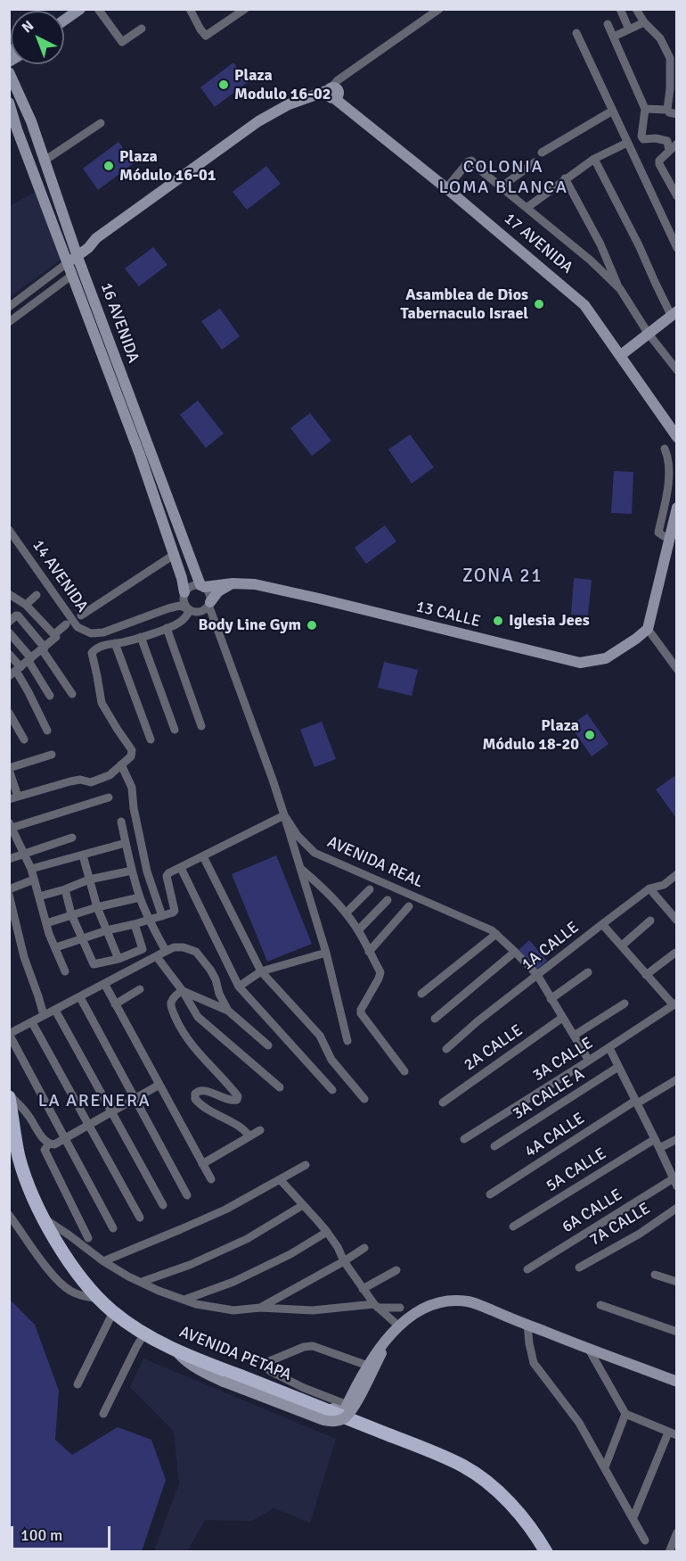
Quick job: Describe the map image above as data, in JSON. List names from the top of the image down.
{
  "streets": {
    "main road": [
      "17 AVENIDA",
      "16 AVENIDA",
      "13 CALLE",
      "AVENIDA PETAPA"
    ],
    "street": [
      "14 AVENIDA",
      "AVENIDA REAL",
      "1A CALLE",
      "2A CALLE",
      "3A CALLE",
      "3A CALLE A",
      "4A CALLE",
      "5A CALLE",
      "6A CALLE",
      "7A CALLE"
    ]
  },
  "crossings": [
    ["16 AVENIDA", "13 CALLE"],
    ["16 AVENIDA", "AVENIDA REAL"],
    ["13 CALLE", "AVENIDA REAL"],
    ["AVENIDA REAL", "1A CALLE"],
    ["AVENIDA REAL", "2A CALLE"],
    ["AVENIDA REAL", "3A CALLE"]
  ],
  "districts": ["COLONIA LOMA BLANCA", "ZONA 21", "LA ARENERA"],
  "places": [
    "Plaza Modulo 16-02",
    "Plaza Módulo 16-01",
    "Asamblea de Dios Tabernaculo Israel",
    "Iglesia Jees",
    "Body Line Gym",
    "Plaza Módulo 18-20"
  ],
  "scale_bar": "100 m",
  "north": "top left"
}
